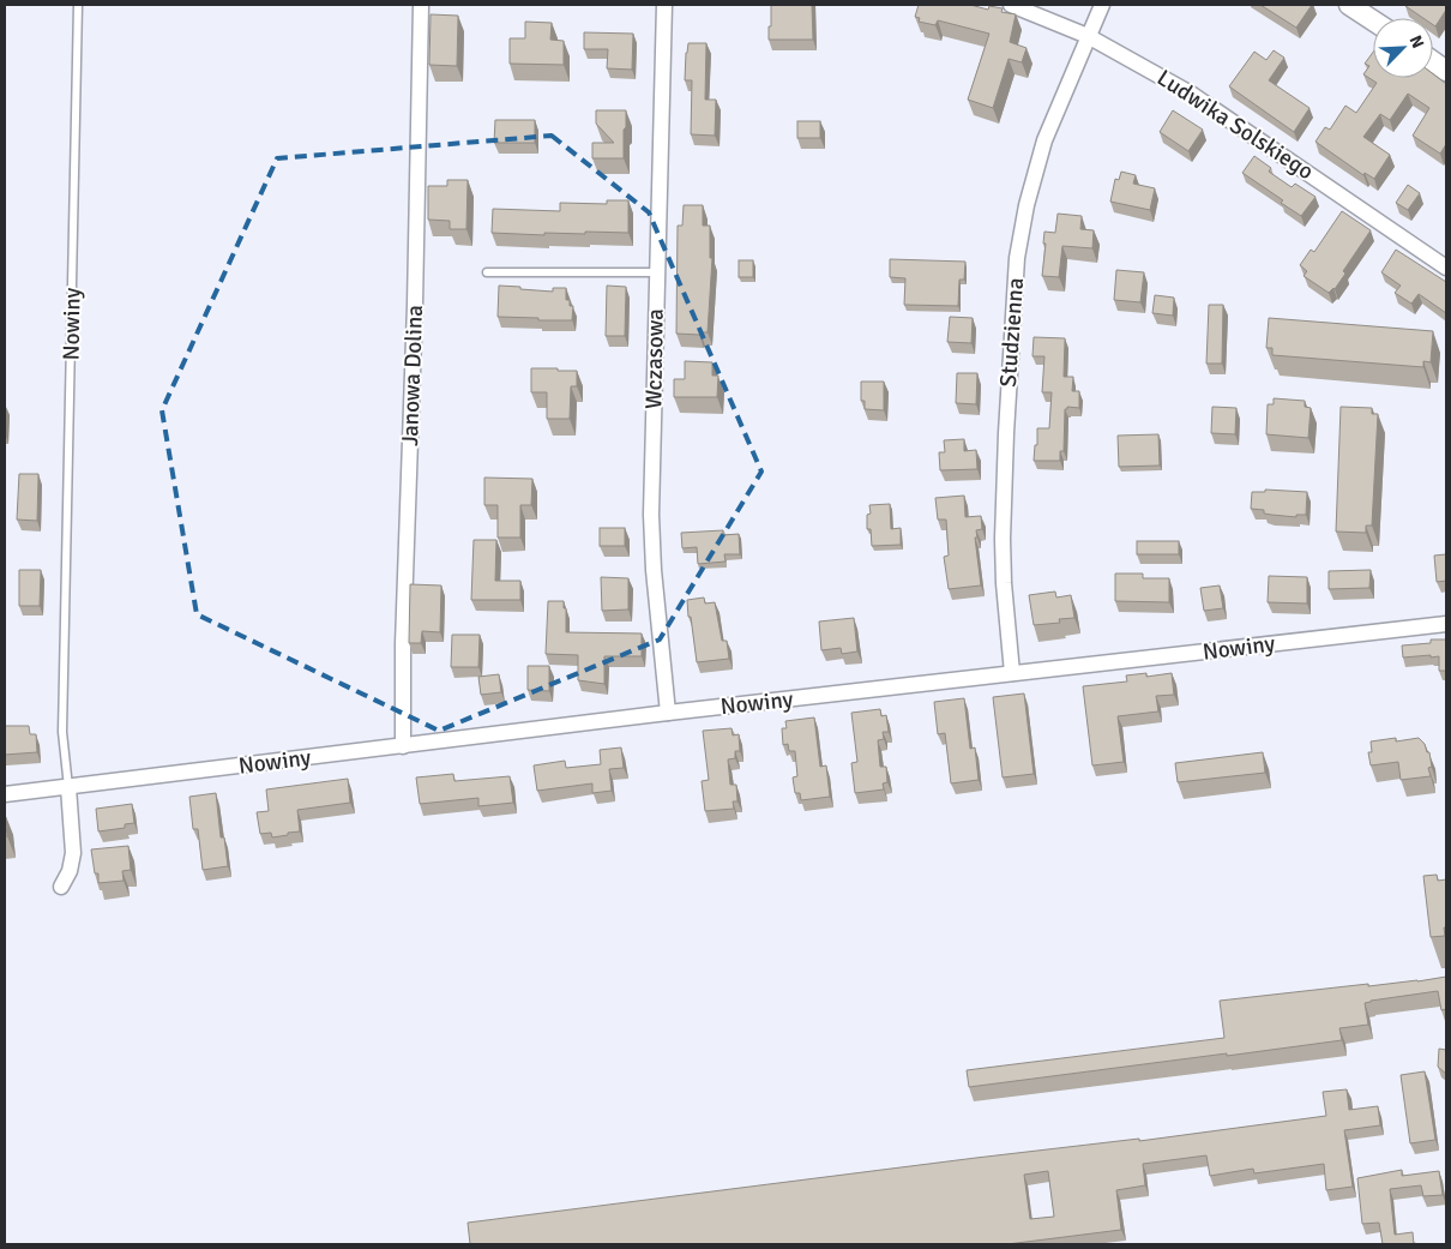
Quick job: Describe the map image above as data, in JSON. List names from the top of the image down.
{
  "streets": {
    "street": [
      "Ludwika Solskiego",
      "Nowiny",
      "Studzienna",
      "Wczasowa",
      "Janowa Dolina"
    ]
  },
  "crossings": [
    ["Ludwika Solskiego", "Studzienna"],
    ["Nowiny", "Studzienna"],
    ["Nowiny", "Wczasowa"],
    ["Nowiny", "Janowa Dolina"]
  ],
  "north": "top right"
}
